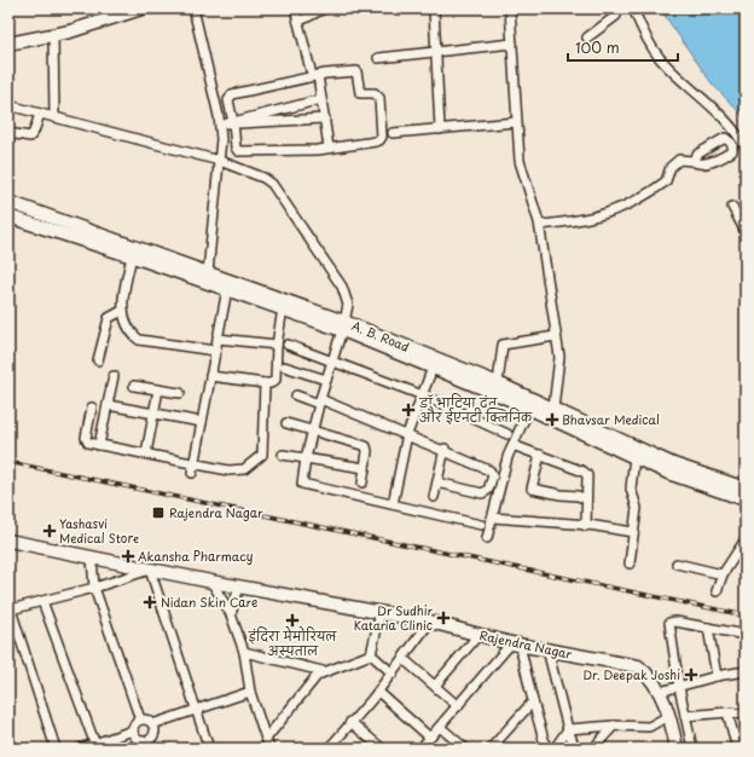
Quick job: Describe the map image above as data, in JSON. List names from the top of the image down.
{
  "streets": {
    "main road": ["A. B. Road", "Rajendra Nagar"]
  },
  "places": {
    "health": [
      "डॉ भाटिया दंत और ईएनटी क्लिनिक",
      "Bhavsar Medical",
      "Yashasvi Medical Store",
      "Akansha Pharmacy",
      "Nidan Skin Care",
      "Dr Sudhir Kataria Clinic",
      "इंदिरा मेमोरियल अस्पताल",
      "Dr. Deepak Joshi"
    ],
    "transit": ["Rajendra Nagar"]
  },
  "scale_bar": "100 m"
}
